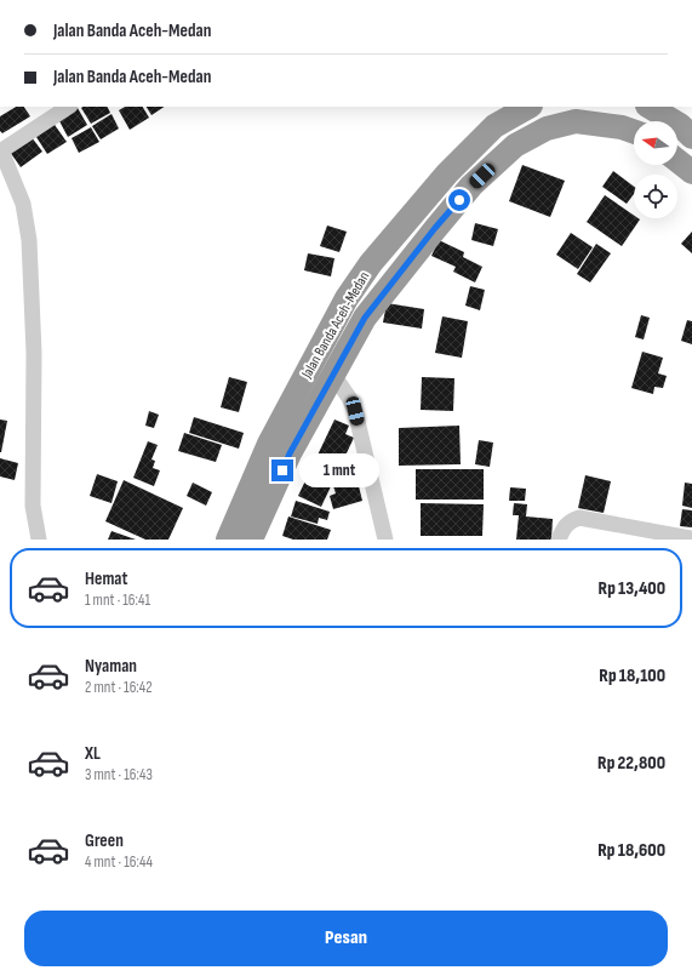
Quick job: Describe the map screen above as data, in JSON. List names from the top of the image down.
{
  "streets": {
    "highway": ["Jalan Banda Aceh-Medan"]
  },
  "north": "left",
  "page": {
    "banner": ["Jalan Banda Aceh-Medan", "Jalan Banda Aceh-Medan"],
    "bubble": "1 mnt",
    "list": [
      {
        "name": "Hemat",
        "note": "1 mnt · 16:41",
        "value": "Rp 13,400"
      },
      {
        "name": "Nyaman",
        "note": "2 mnt · 16:42",
        "value": "Rp 18,100"
      },
      {
        "name": "XL",
        "note": "3 mnt · 16:43",
        "value": "Rp 22,800"
      },
      {
        "name": "Green",
        "note": "4 mnt · 16:44",
        "value": "Rp 18,600"
      }
    ],
    "buttons": "Pesan"
  }
}
